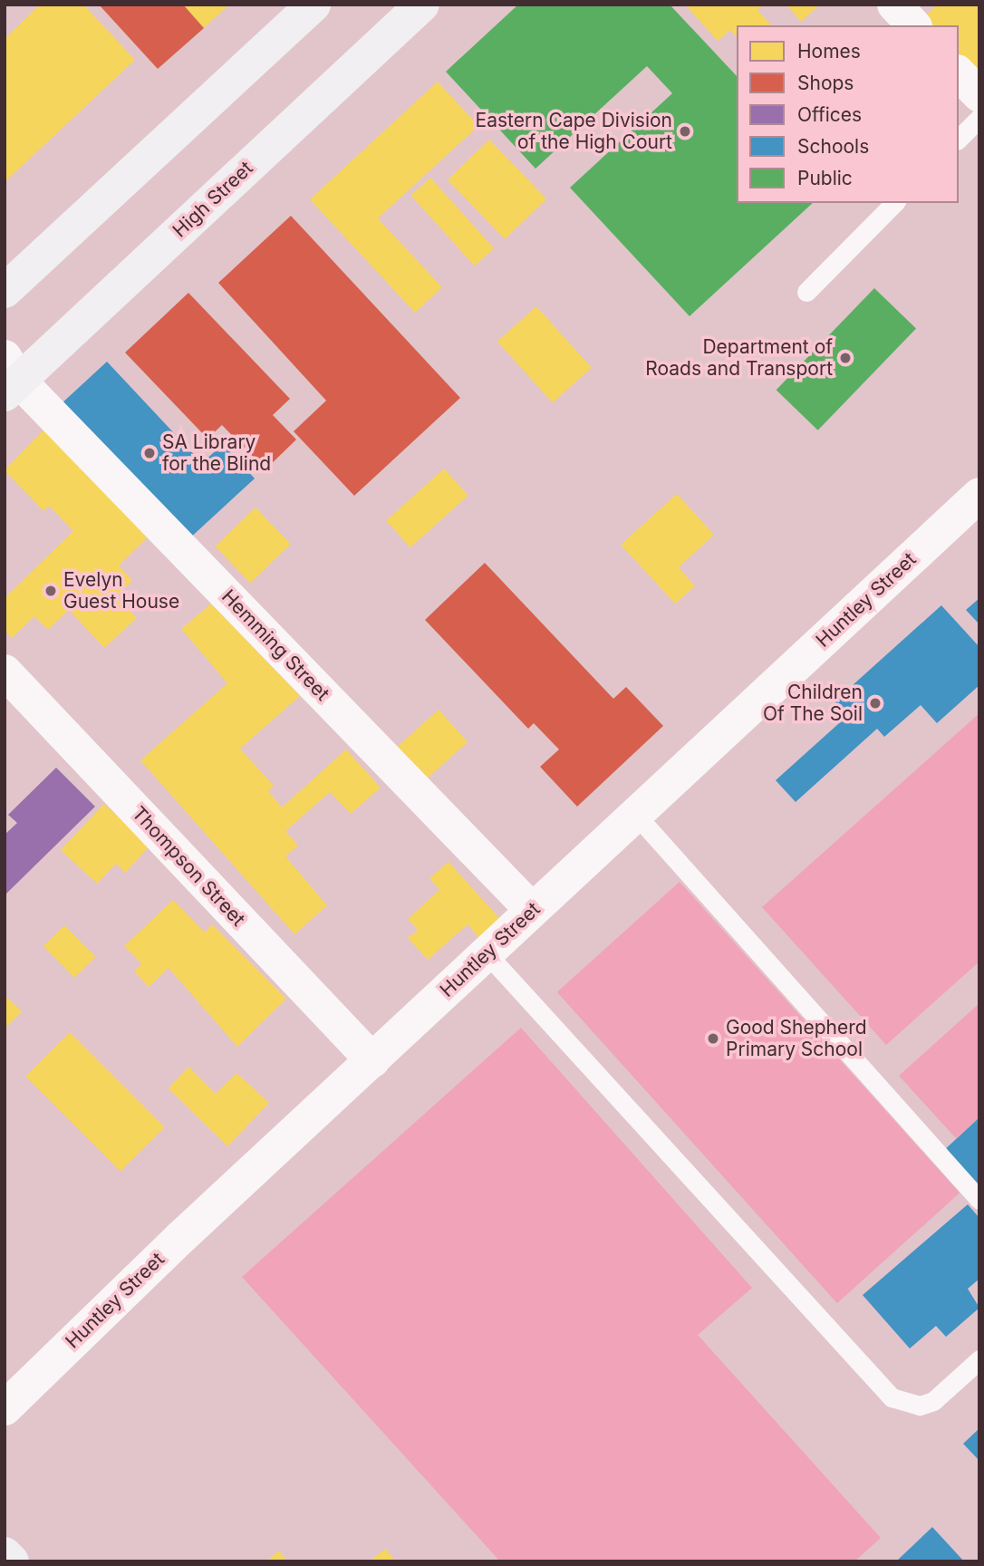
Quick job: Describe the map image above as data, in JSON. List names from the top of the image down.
{
  "streets": {
    "street": [
      "High Street",
      "Huntley Street",
      "Hemming Street",
      "Thompson Street"
    ]
  },
  "crossings": [
    ["High Street", "Hemming Street"],
    ["Huntley Street", "Hemming Street"],
    ["Huntley Street", "Thompson Street"]
  ],
  "places": [
    "Eastern Cape Division of the High Court",
    "Department of Roads and Transport",
    "SA Library for the Blind",
    "Evelyn Guest House",
    "Children Of The Soil",
    "Good Shepherd Primary School"
  ],
  "legend": [
    "Homes",
    "Shops",
    "Offices",
    "Schools",
    "Public"
  ]
}
